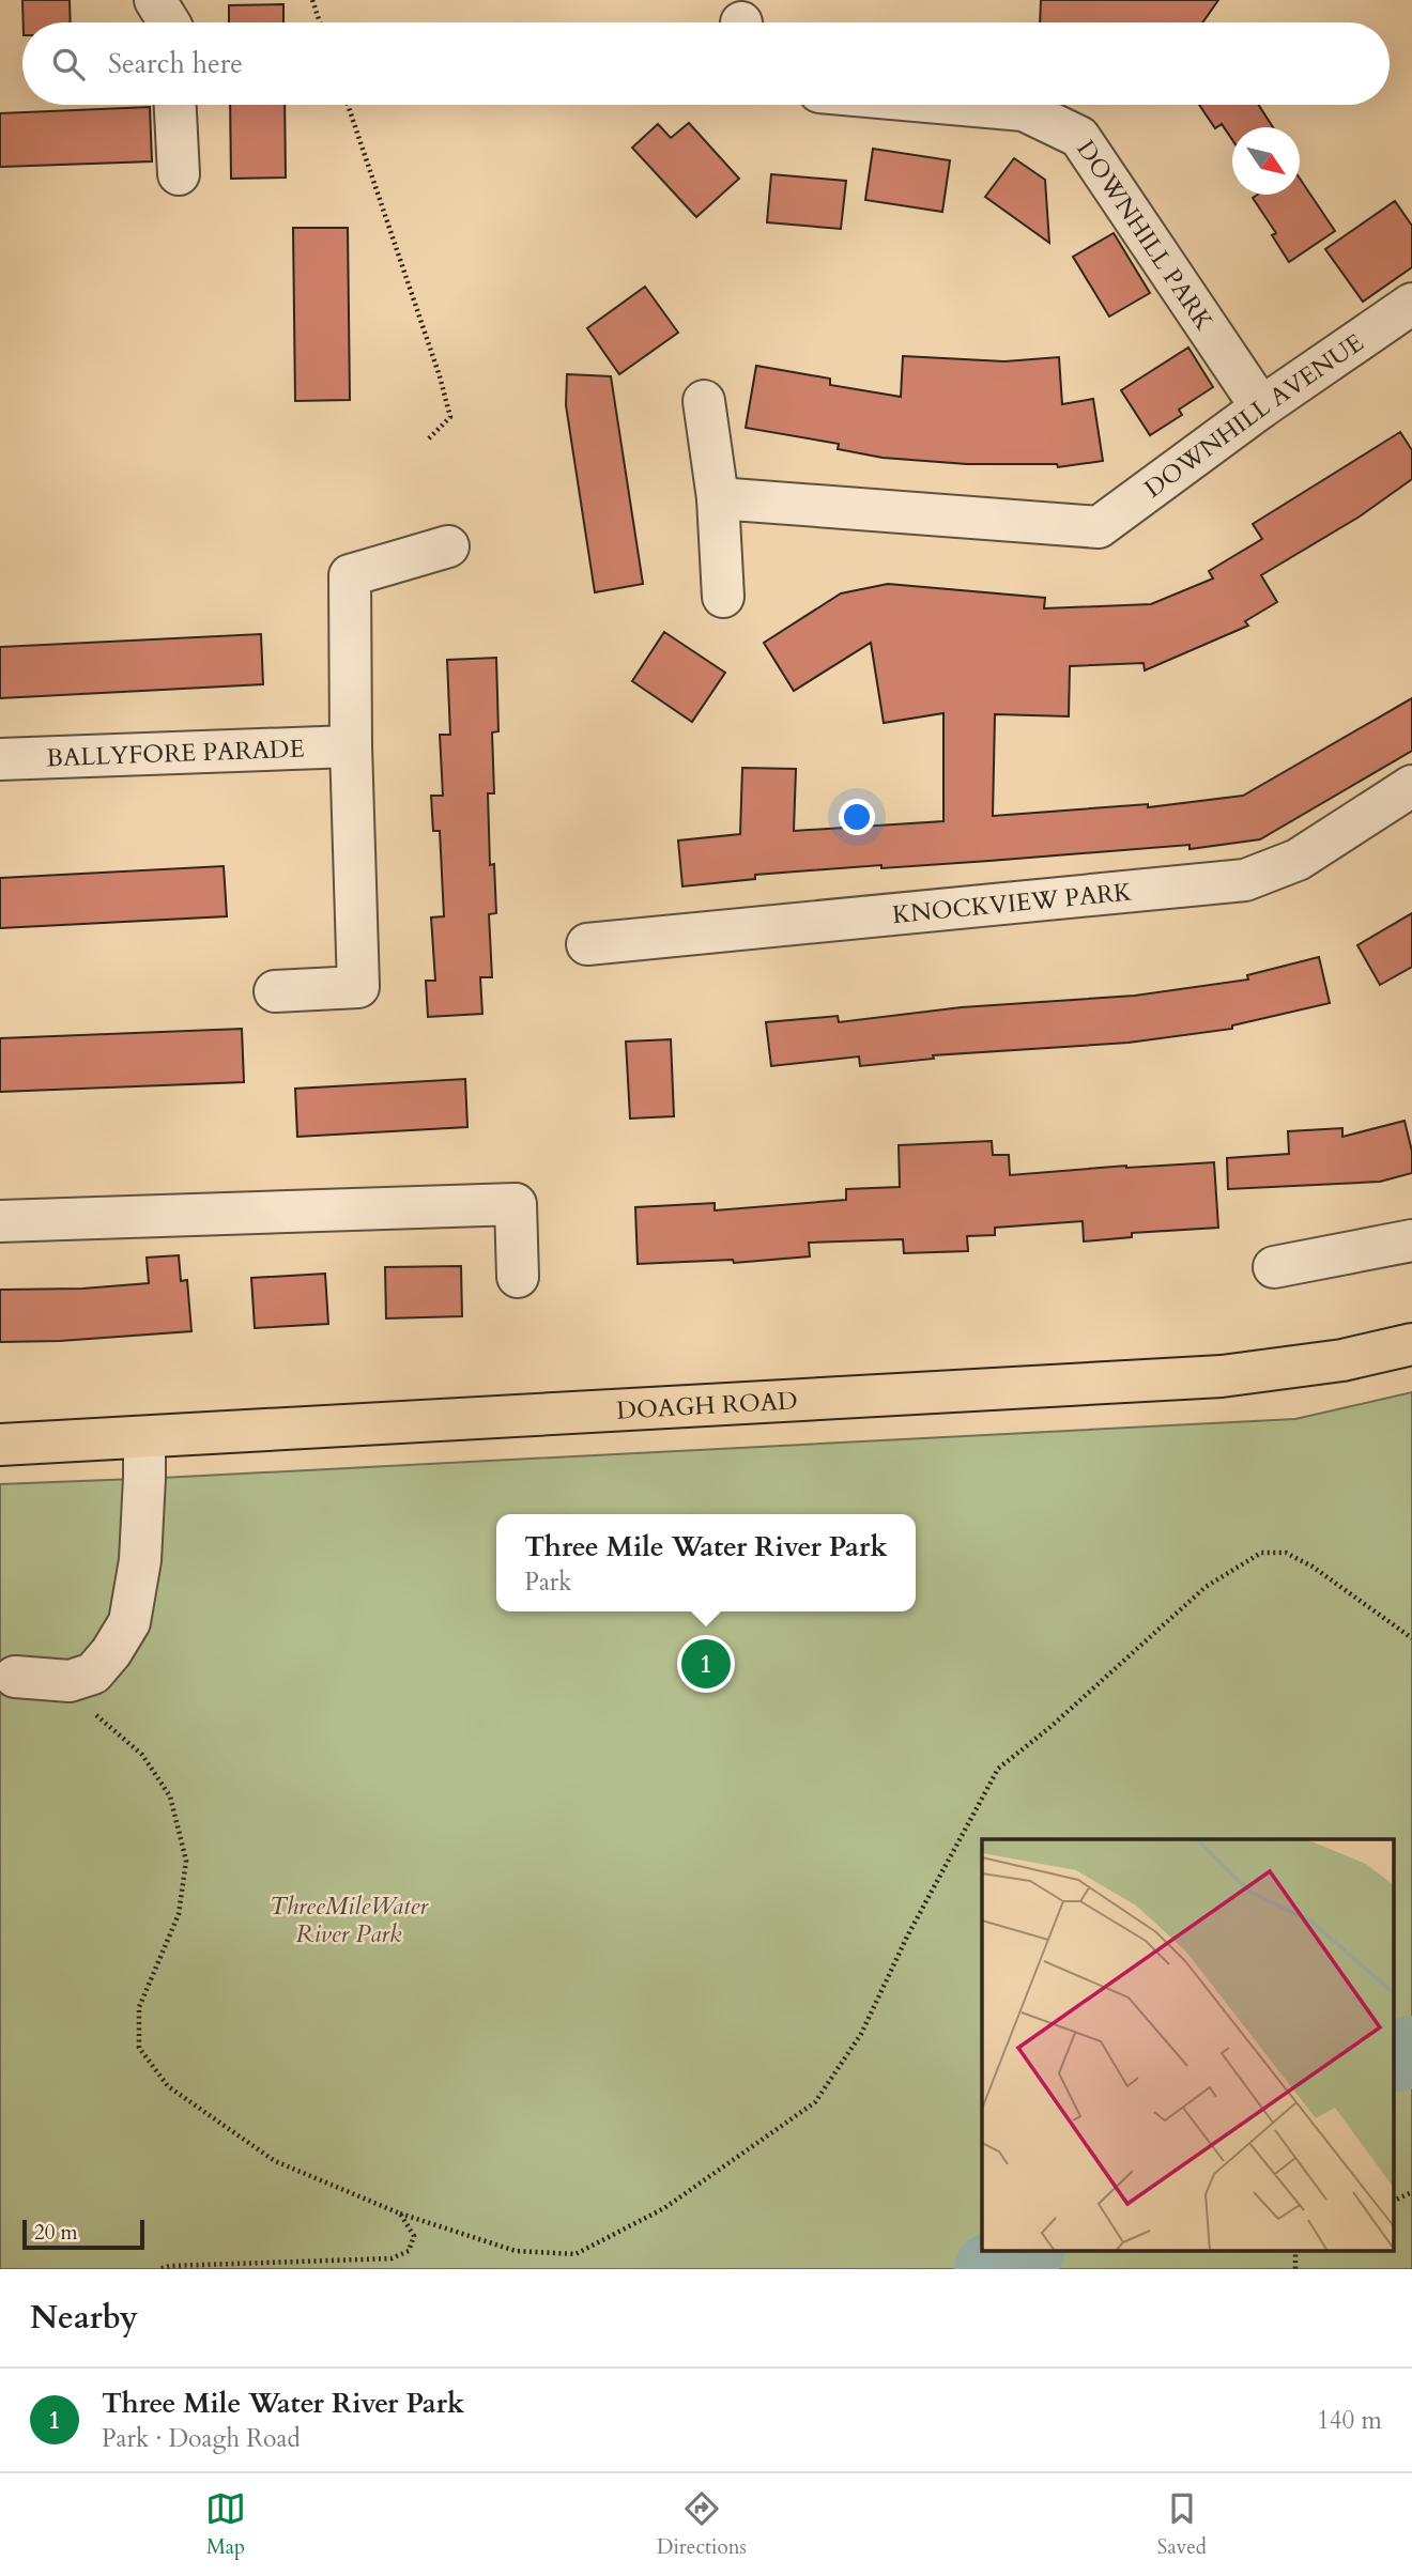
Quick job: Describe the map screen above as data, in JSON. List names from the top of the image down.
{
  "streets": {
    "main road": ["DOAGH ROAD"],
    "street": [
      "DOWNHILL PARK",
      "DOWNHILL AVENUE",
      "BALLYFORE PARADE",
      "KNOCKVIEW PARK"
    ]
  },
  "crossings": [
    ["DOWNHILL PARK", "DOWNHILL AVENUE"]
  ],
  "parks": ["ThreeMileWater River Park"],
  "scale_bar": "20 m",
  "north": "bottom right",
  "page": {
    "search": "Search here",
    "popup": ["Three Mile Water River Park", "Park"],
    "pins": "1",
    "scale": "20 m",
    "heading": "Nearby",
    "list": [
      {
        "mark": "1",
        "name": "Three Mile Water River Park",
        "note": "Park · Doagh Road",
        "value": "140 m"
      }
    ],
    "nav": ["Map", "Directions", "Saved"]
  }
}
